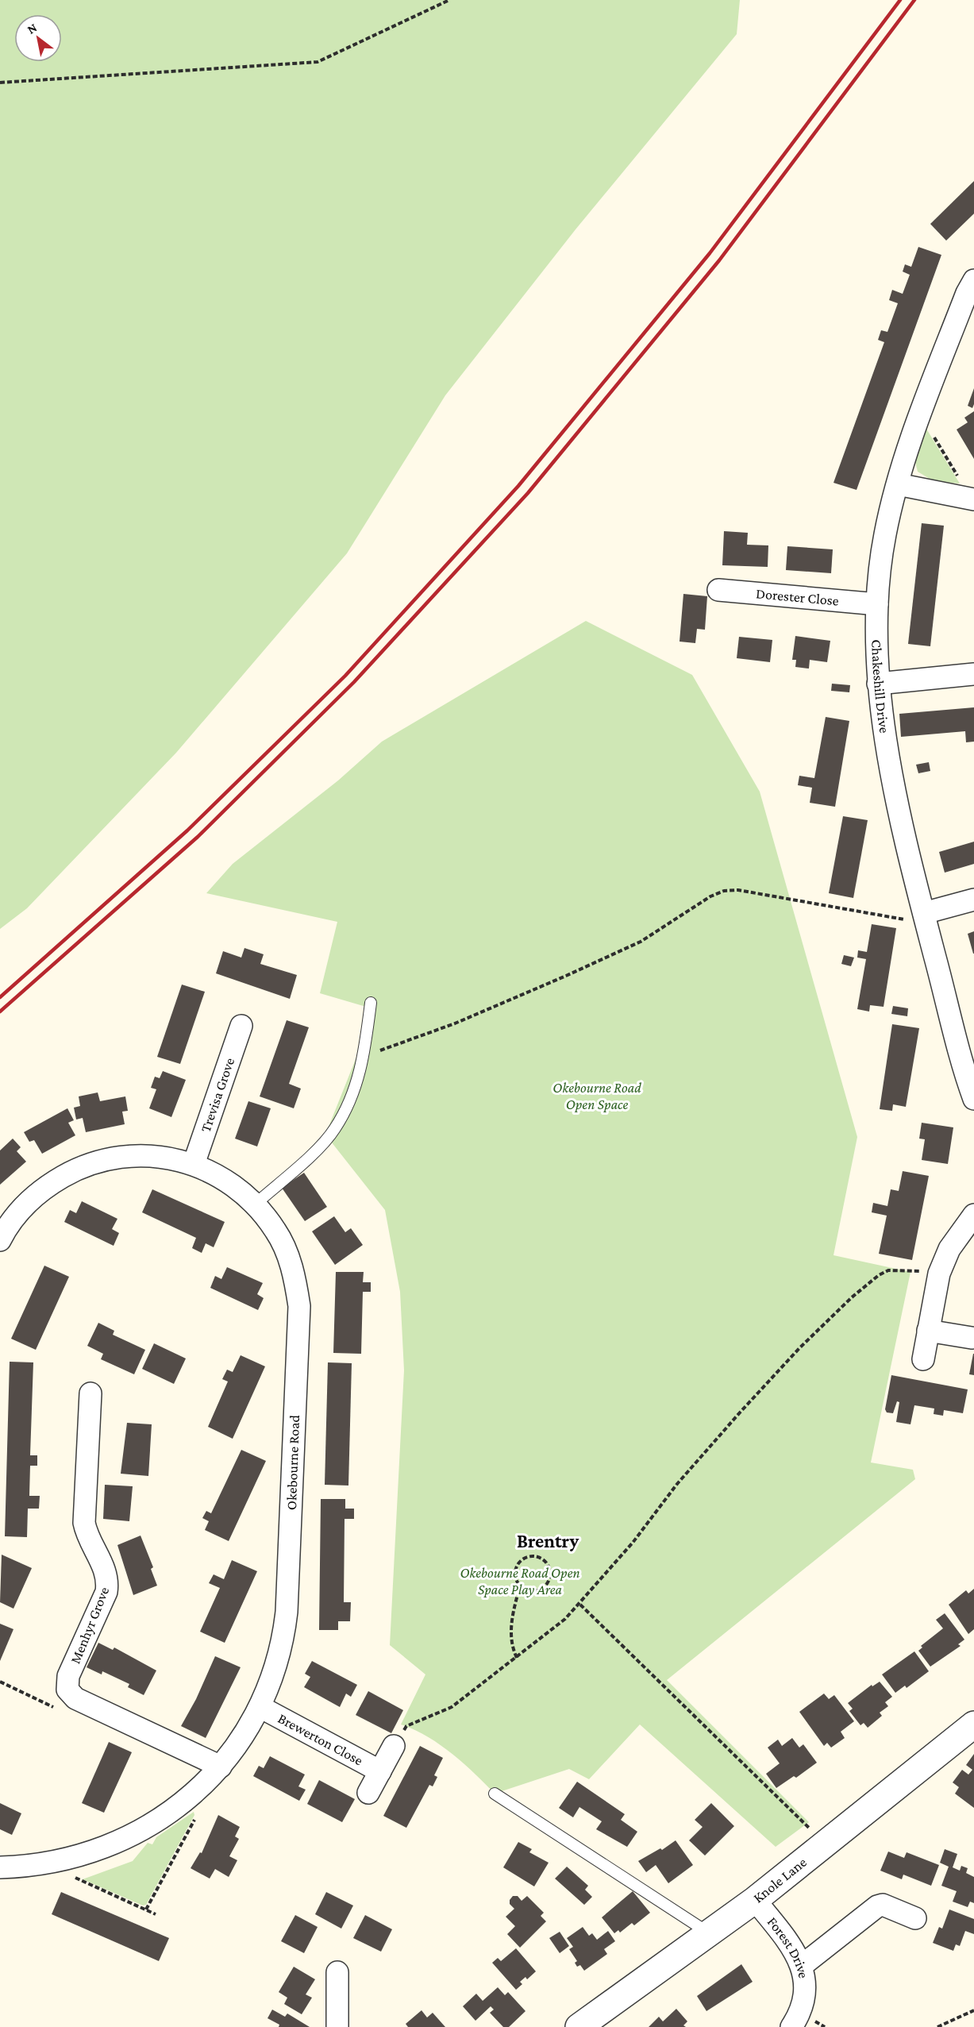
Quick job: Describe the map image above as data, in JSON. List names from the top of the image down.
{
  "streets": {
    "street": [
      "Dorester Close",
      "Chakeshill Drive",
      "Trevisa Grove",
      "Okebourne Road",
      "Menhyr Grove",
      "Brewerton Close",
      "Knole Lane",
      "Forest Drive"
    ]
  },
  "crossings": [
    ["Dorester Close", "Chakeshill Drive"],
    ["Trevisa Grove", "Okebourne Road"],
    ["Okebourne Road", "Menhyr Grove"],
    ["Okebourne Road", "Brewerton Close"],
    ["Knole Lane", "Forest Drive"]
  ],
  "districts": ["Brentry"],
  "parks": ["Okebourne Road Open Space", "Okebourne Road Open Space Play Area"],
  "north": "top left"
}
